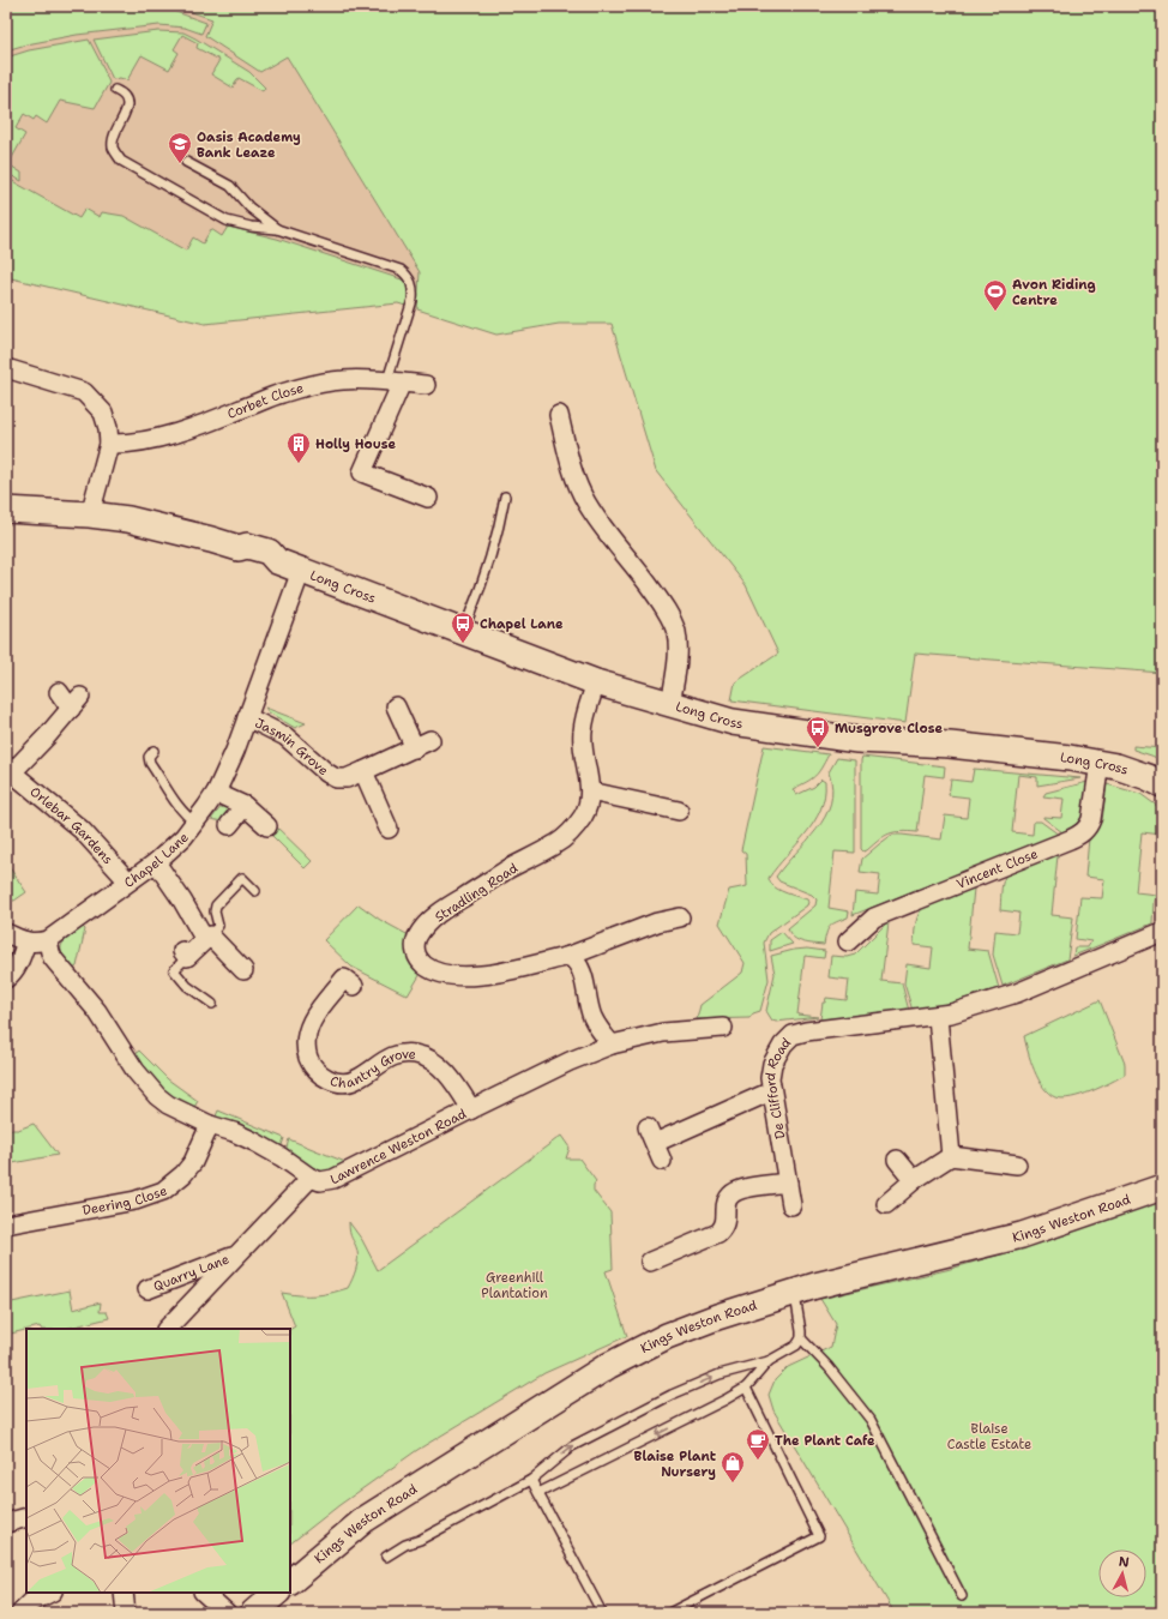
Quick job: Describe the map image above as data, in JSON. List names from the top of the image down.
{
  "streets": {
    "street": [
      "Corbet Close",
      "Long Cross",
      "Jasmin Grove",
      "Orlebar Gardens",
      "Chapel Lane",
      "Vincent Close",
      "Stradling Road",
      "Chantry Grove",
      "De Clifford Road",
      "Lawrence Weston Road",
      "Deering Close",
      "Kings Weston Road",
      "Quarry Lane"
    ]
  },
  "crossings": [
    ["Long Cross", "Chapel Lane"],
    ["Long Cross", "Vincent Close"],
    ["Long Cross", "Stradling Road"],
    ["Jasmin Grove", "Chapel Lane"],
    ["Orlebar Gardens", "Chapel Lane"],
    ["Chapel Lane", "Lawrence Weston Road"],
    ["Chantry Grove", "Lawrence Weston Road"],
    ["Lawrence Weston Road", "Deering Close"],
    ["Lawrence Weston Road", "Quarry Lane"]
  ],
  "parks": ["Greenhill Plantation", "Blaise Castle Estate"],
  "places": {
    "school or university": ["Oasis Academy Bank Leaze"],
    "sports": ["Avon Riding Centre"],
    "building": ["Holly House"],
    "bus stop": ["Chapel Lane", "Musgrove Close"],
    "cafe": ["The Plant Cafe"],
    "shop": ["Blaise Plant Nursery"]
  },
  "north": "top"
}
